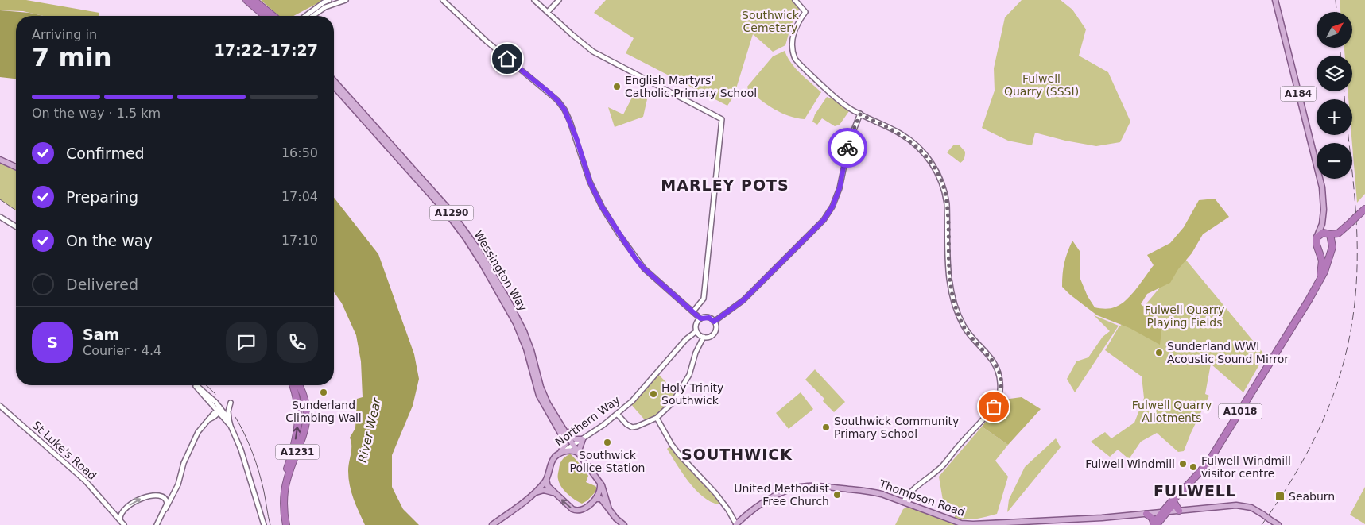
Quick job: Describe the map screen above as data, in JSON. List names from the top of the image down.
{
  "streets": {
    "highway": ["A1018", "A1231"],
    "main road": [
      "A184",
      "A1290",
      "Wessington Way",
      "Northern Way",
      "Thompson Road"
    ],
    "street": ["St Luke's Road"]
  },
  "crossings": [
    ["A184", "A1018"],
    ["A1290", "Wessington Way"],
    ["A1290", "Northern Way"],
    ["Wessington Way", "Northern Way"],
    ["A1018", "Thompson Road"]
  ],
  "districts": ["MARLEY POTS", "SOUTHWICK", "FULWELL"],
  "water": ["River Wear"],
  "parks": [
    "Southwick Cemetery",
    "Fulwell Quarry (SSSI)",
    "Fulwell Quarry Playing Fields",
    "Fulwell Quarry Allotments"
  ],
  "places": {
    "other": [
      "English Martyrs' Catholic Primary School",
      "Sunderland WWI Acoustic Sound Mirror",
      "Sunderland Climbing Wall",
      "Holy Trinity Southwick",
      "Southwick Community Primary School",
      "Southwick Police Station",
      "Fulwell Windmill",
      "Fulwell Windmill visitor centre",
      "United Methodist Free Church"
    ],
    "transit": ["Seaburn"]
  },
  "north": "top right",
  "page": {
    "map_buttons": ["+", "−"],
    "heading": ["7 min", "Arriving in", "17:22–17:27"],
    "panel": ["Sam", "Courier · 4.4"],
    "bar": "On the way · 1.5 km",
    "list": [
      ["Confirmed", "16:50"],
      ["Preparing", "17:04"],
      ["On the way", "17:10"],
      "Delivered"
    ],
    "round": "S"
  }
}
